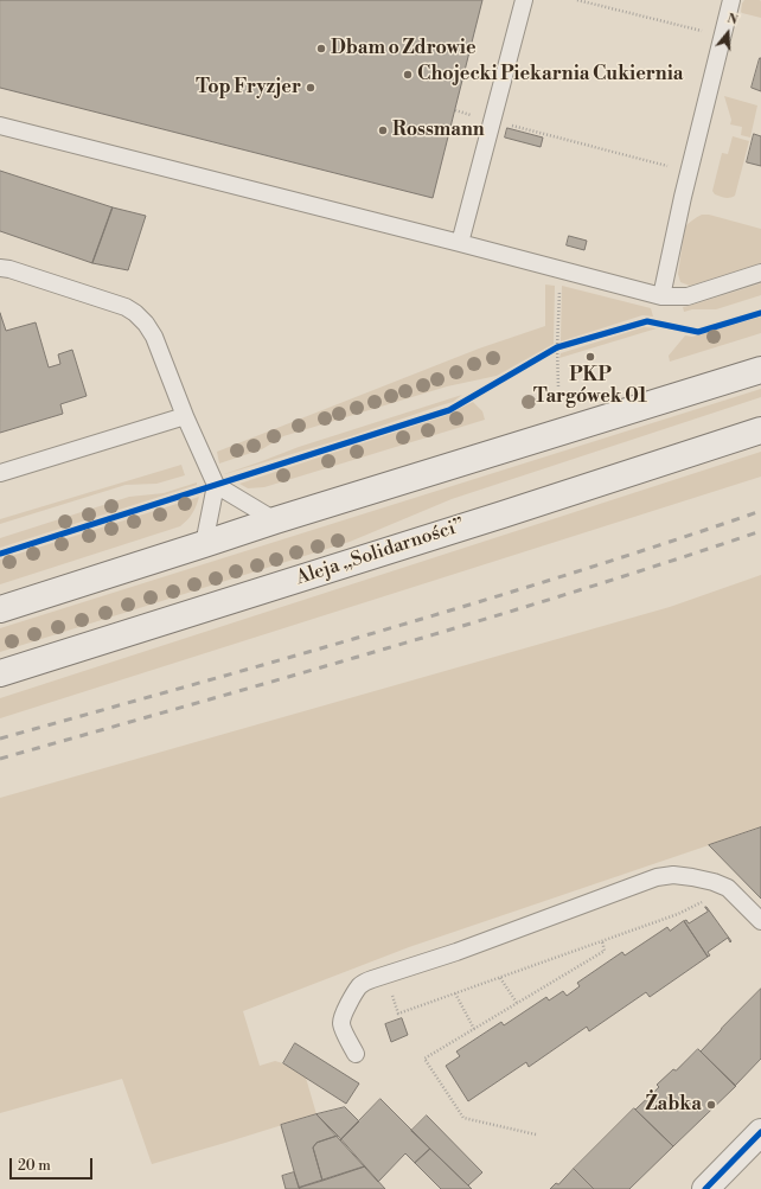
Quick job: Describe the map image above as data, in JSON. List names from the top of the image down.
{
  "streets": {
    "main road": ["Aleja „Solidarności”"]
  },
  "places": [
    "Dbam o Zdrowie",
    "Chojecki Piekarnia Cukiernia",
    "Top Fryzjer",
    "Rossmann",
    "PKP Targówek 01",
    "Żabka"
  ],
  "scale_bar": "20 m",
  "north": "top"
}
